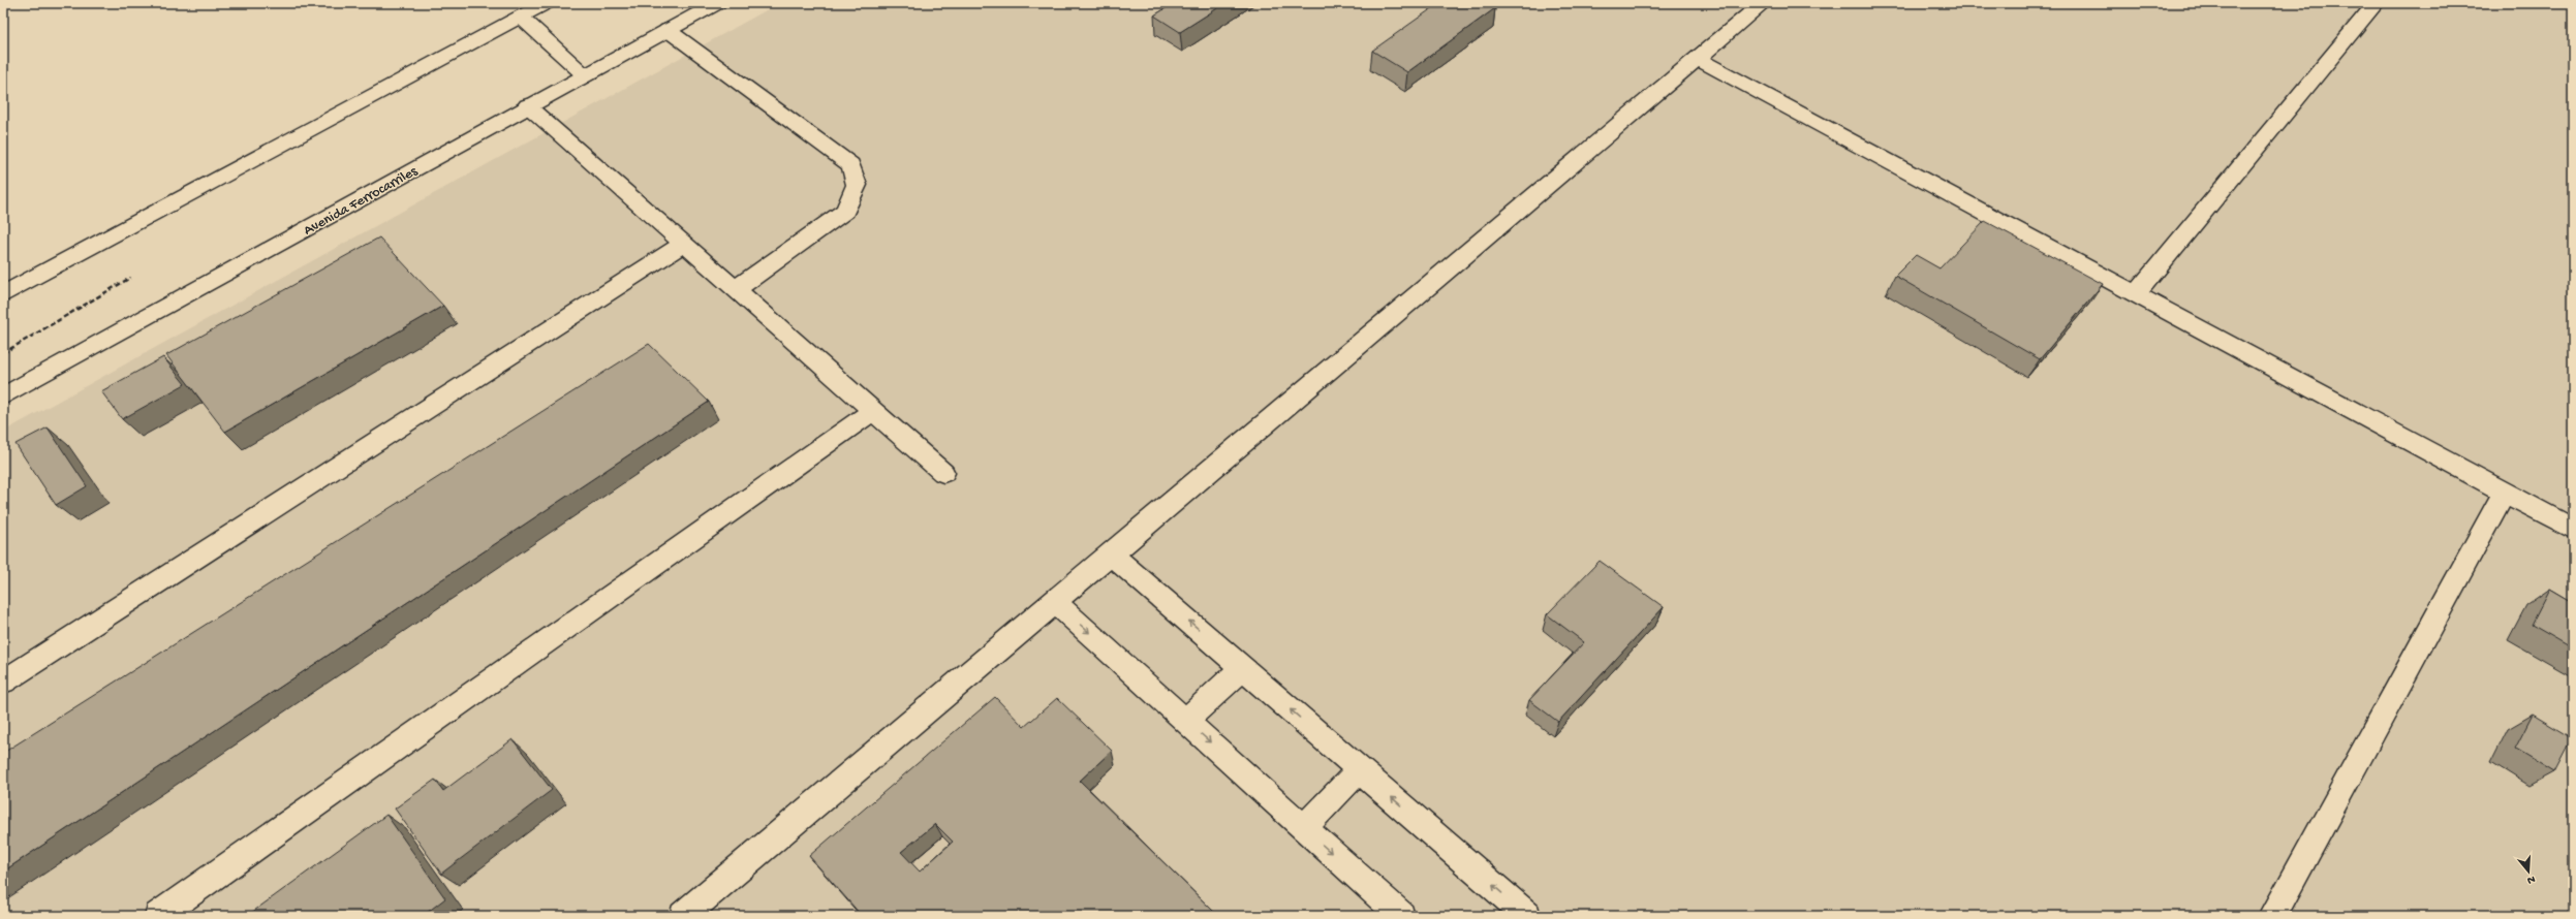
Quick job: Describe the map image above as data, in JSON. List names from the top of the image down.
{
  "streets": {
    "main road": ["Avenida Ferrocarriles"]
  },
  "north": "bottom"
}
